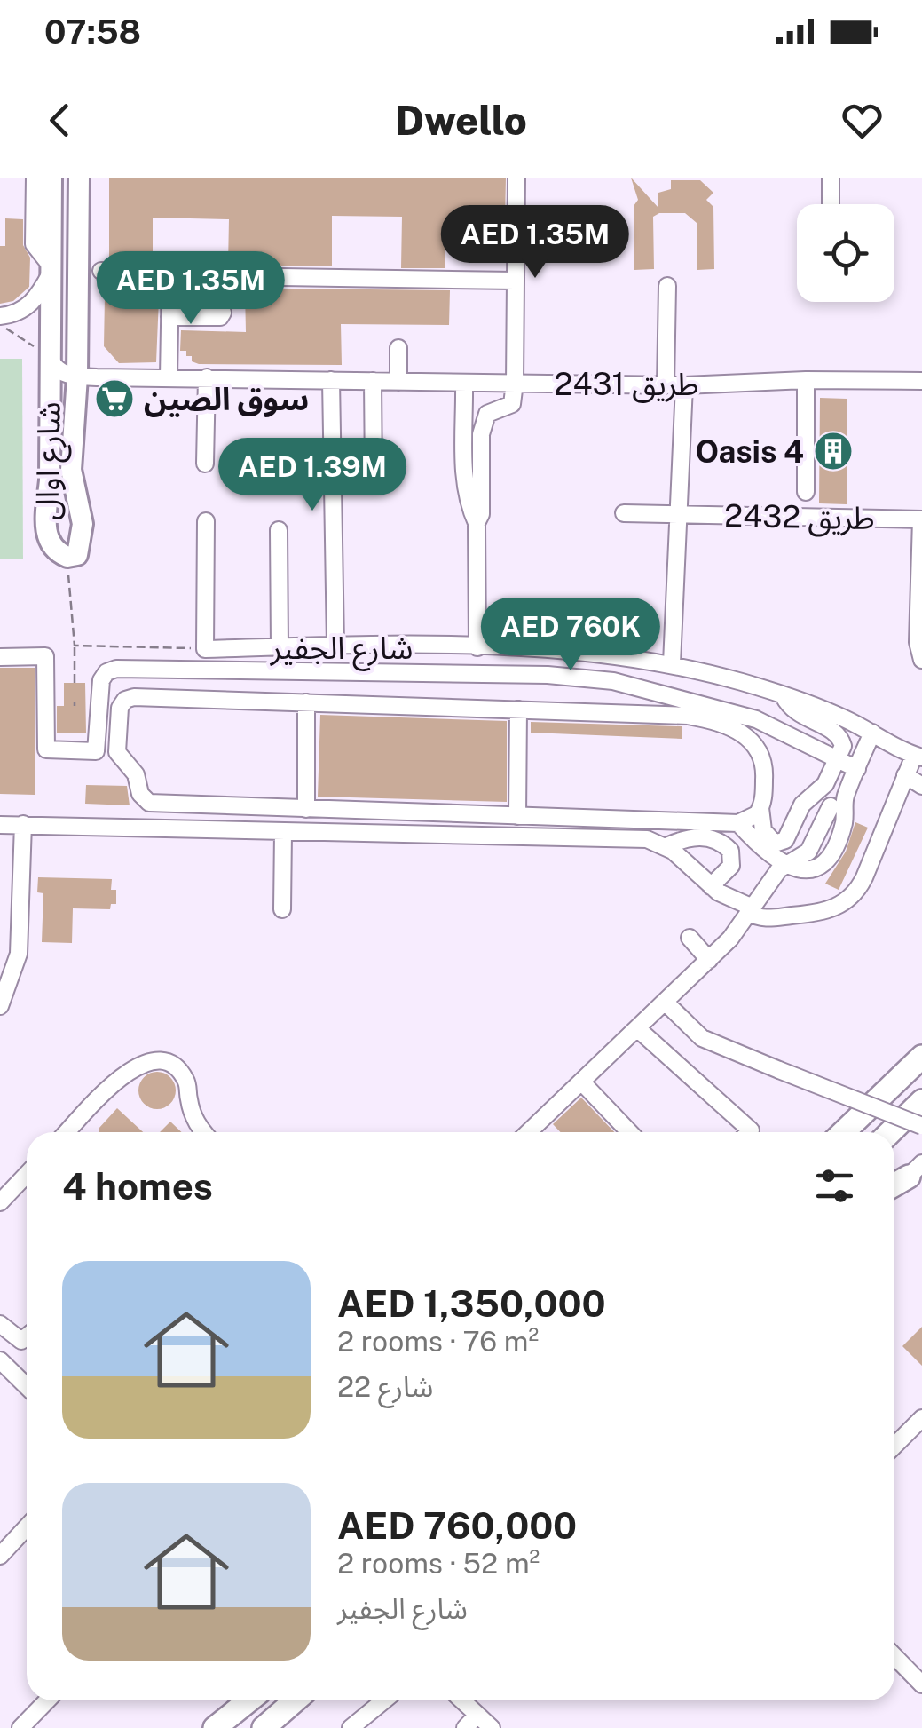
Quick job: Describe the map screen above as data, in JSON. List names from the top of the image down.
{
  "streets": {
    "main road": ["شارع اوال"],
    "street": ["طريق 2431", "طريق 2432", "شارع الجفير"]
  },
  "crossings": [
    ["طريق 2431", "شارع اوال"],
    ["طريق 2431", "طريق 2432"],
    ["طريق 2432", "شارع الجفير"]
  ],
  "places": {
    "supermarket": ["سوق الصين"],
    "building": ["Oasis 4"]
  },
  "page": {
    "status": "07:58",
    "header": "Dwello",
    "price": [
      "AED 1.35M",
      "AED 1.35M",
      "AED 1.39M",
      "AED 760K"
    ],
    "heading": "4 homes",
    "list": [
      {
        "name": "AED 1,350,000",
        "note": "2 rooms · 76 m² · شارع 22"
      },
      {
        "name": "AED 760,000",
        "note": "2 rooms · 52 m² · شارع الجفير"
      }
    ]
  }
}
